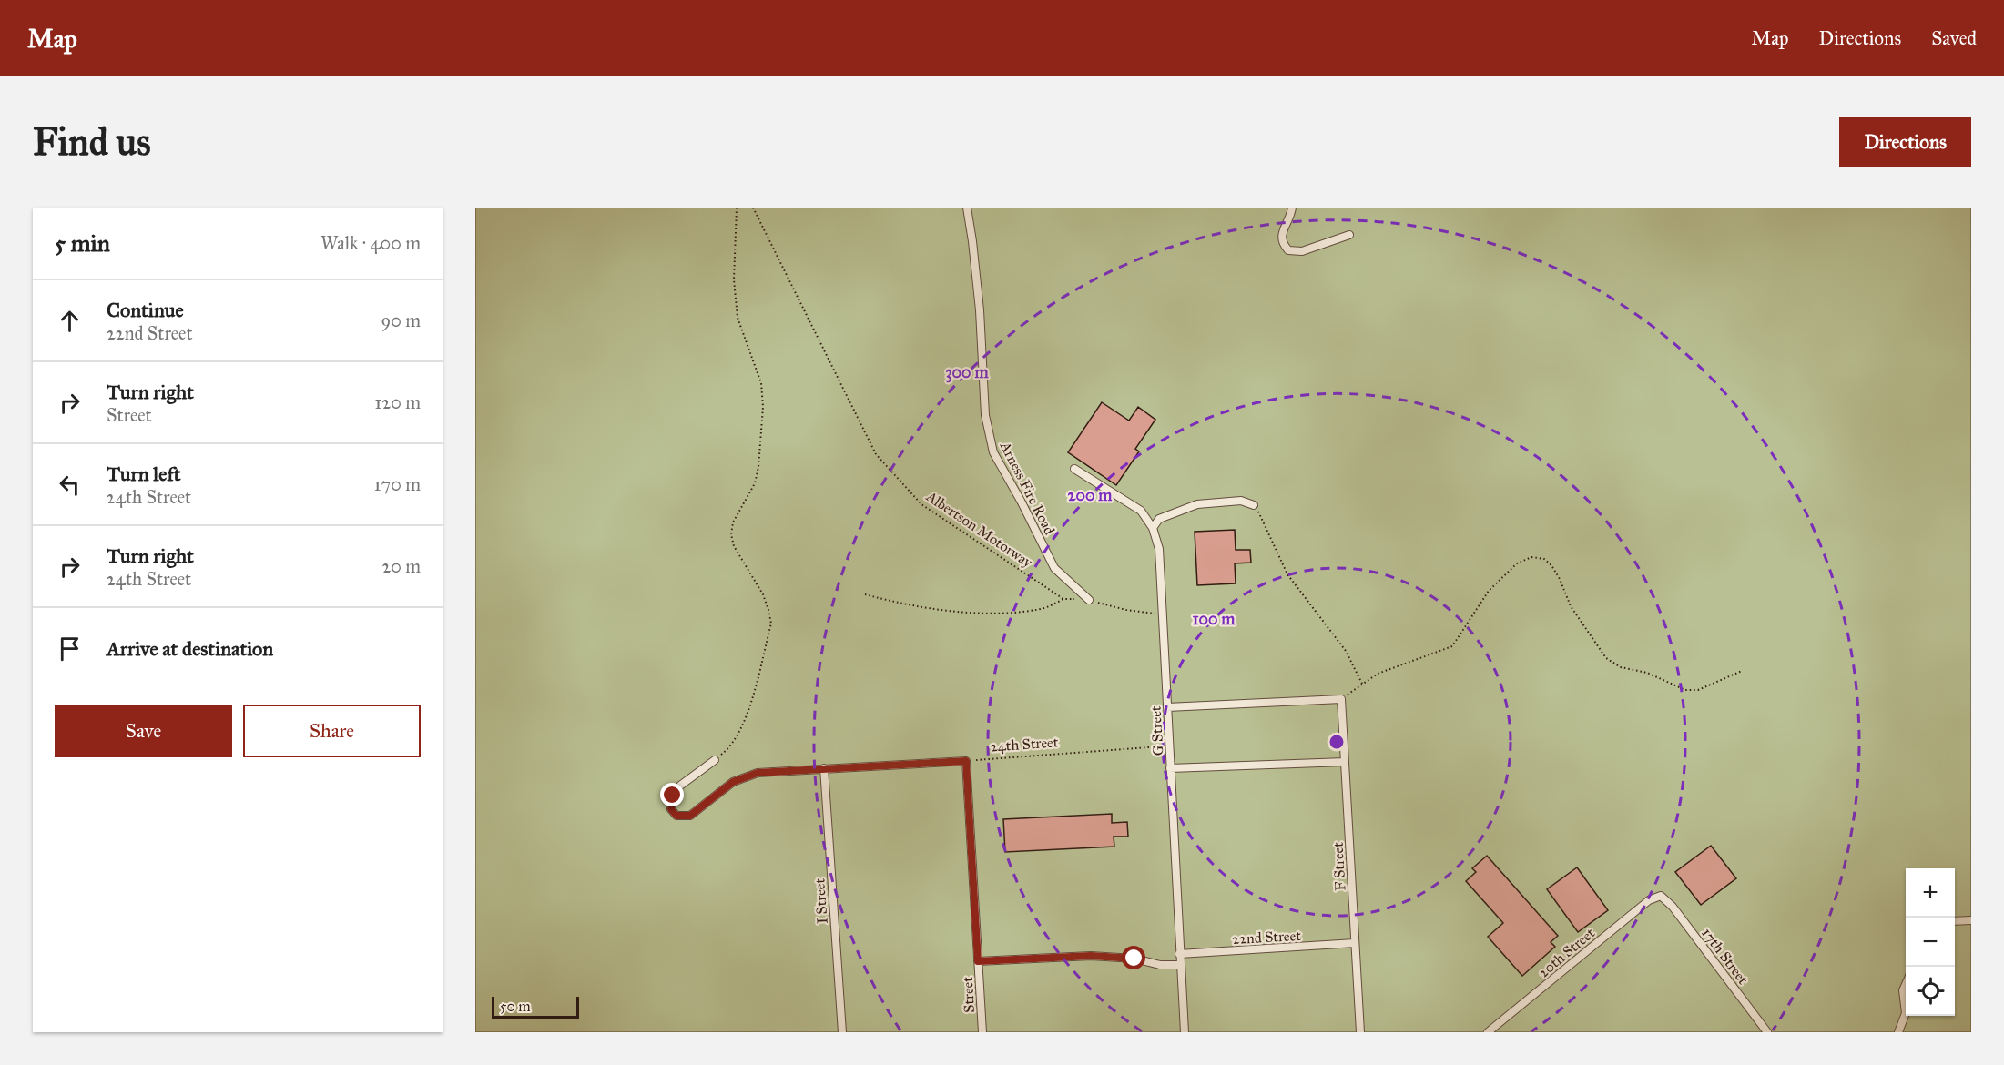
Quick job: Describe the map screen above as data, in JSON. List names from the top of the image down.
{
  "streets": {
    "lane": [
      "Arness Fire Road",
      "G Street",
      "F Street",
      "I Street",
      "22nd Street",
      "20th Street",
      "17th Street",
      "Street"
    ],
    "path": ["Albertson Motorway", "24th Street"]
  },
  "crossings": [
    ["G Street", "24th Street"],
    ["G Street", "22nd Street"],
    ["24th Street", "Street"],
    ["F Street", "22nd Street"],
    ["20th Street", "17th Street"]
  ],
  "scale_bar": "50 m",
  "page": {
    "header": "Map",
    "nav": ["Map", "Directions", "Saved"],
    "buttons": [
      "Directions",
      ["Save", "Share"]
    ],
    "title": "Find us",
    "heading": ["5 min", "Walk · 400 m"],
    "list": [
      ["Continue", "22nd Street", "90 m"],
      ["Turn right", "Street", "120 m"],
      ["Turn left", "24th Street", "170 m"],
      ["Turn right", "24th Street", "20 m"],
      "Arrive at destination"
    ],
    "map_buttons": ["+", "−"],
    "scale": "50 m"
  },
  "rings": ["300 m", "200 m", "100 m"]
}
